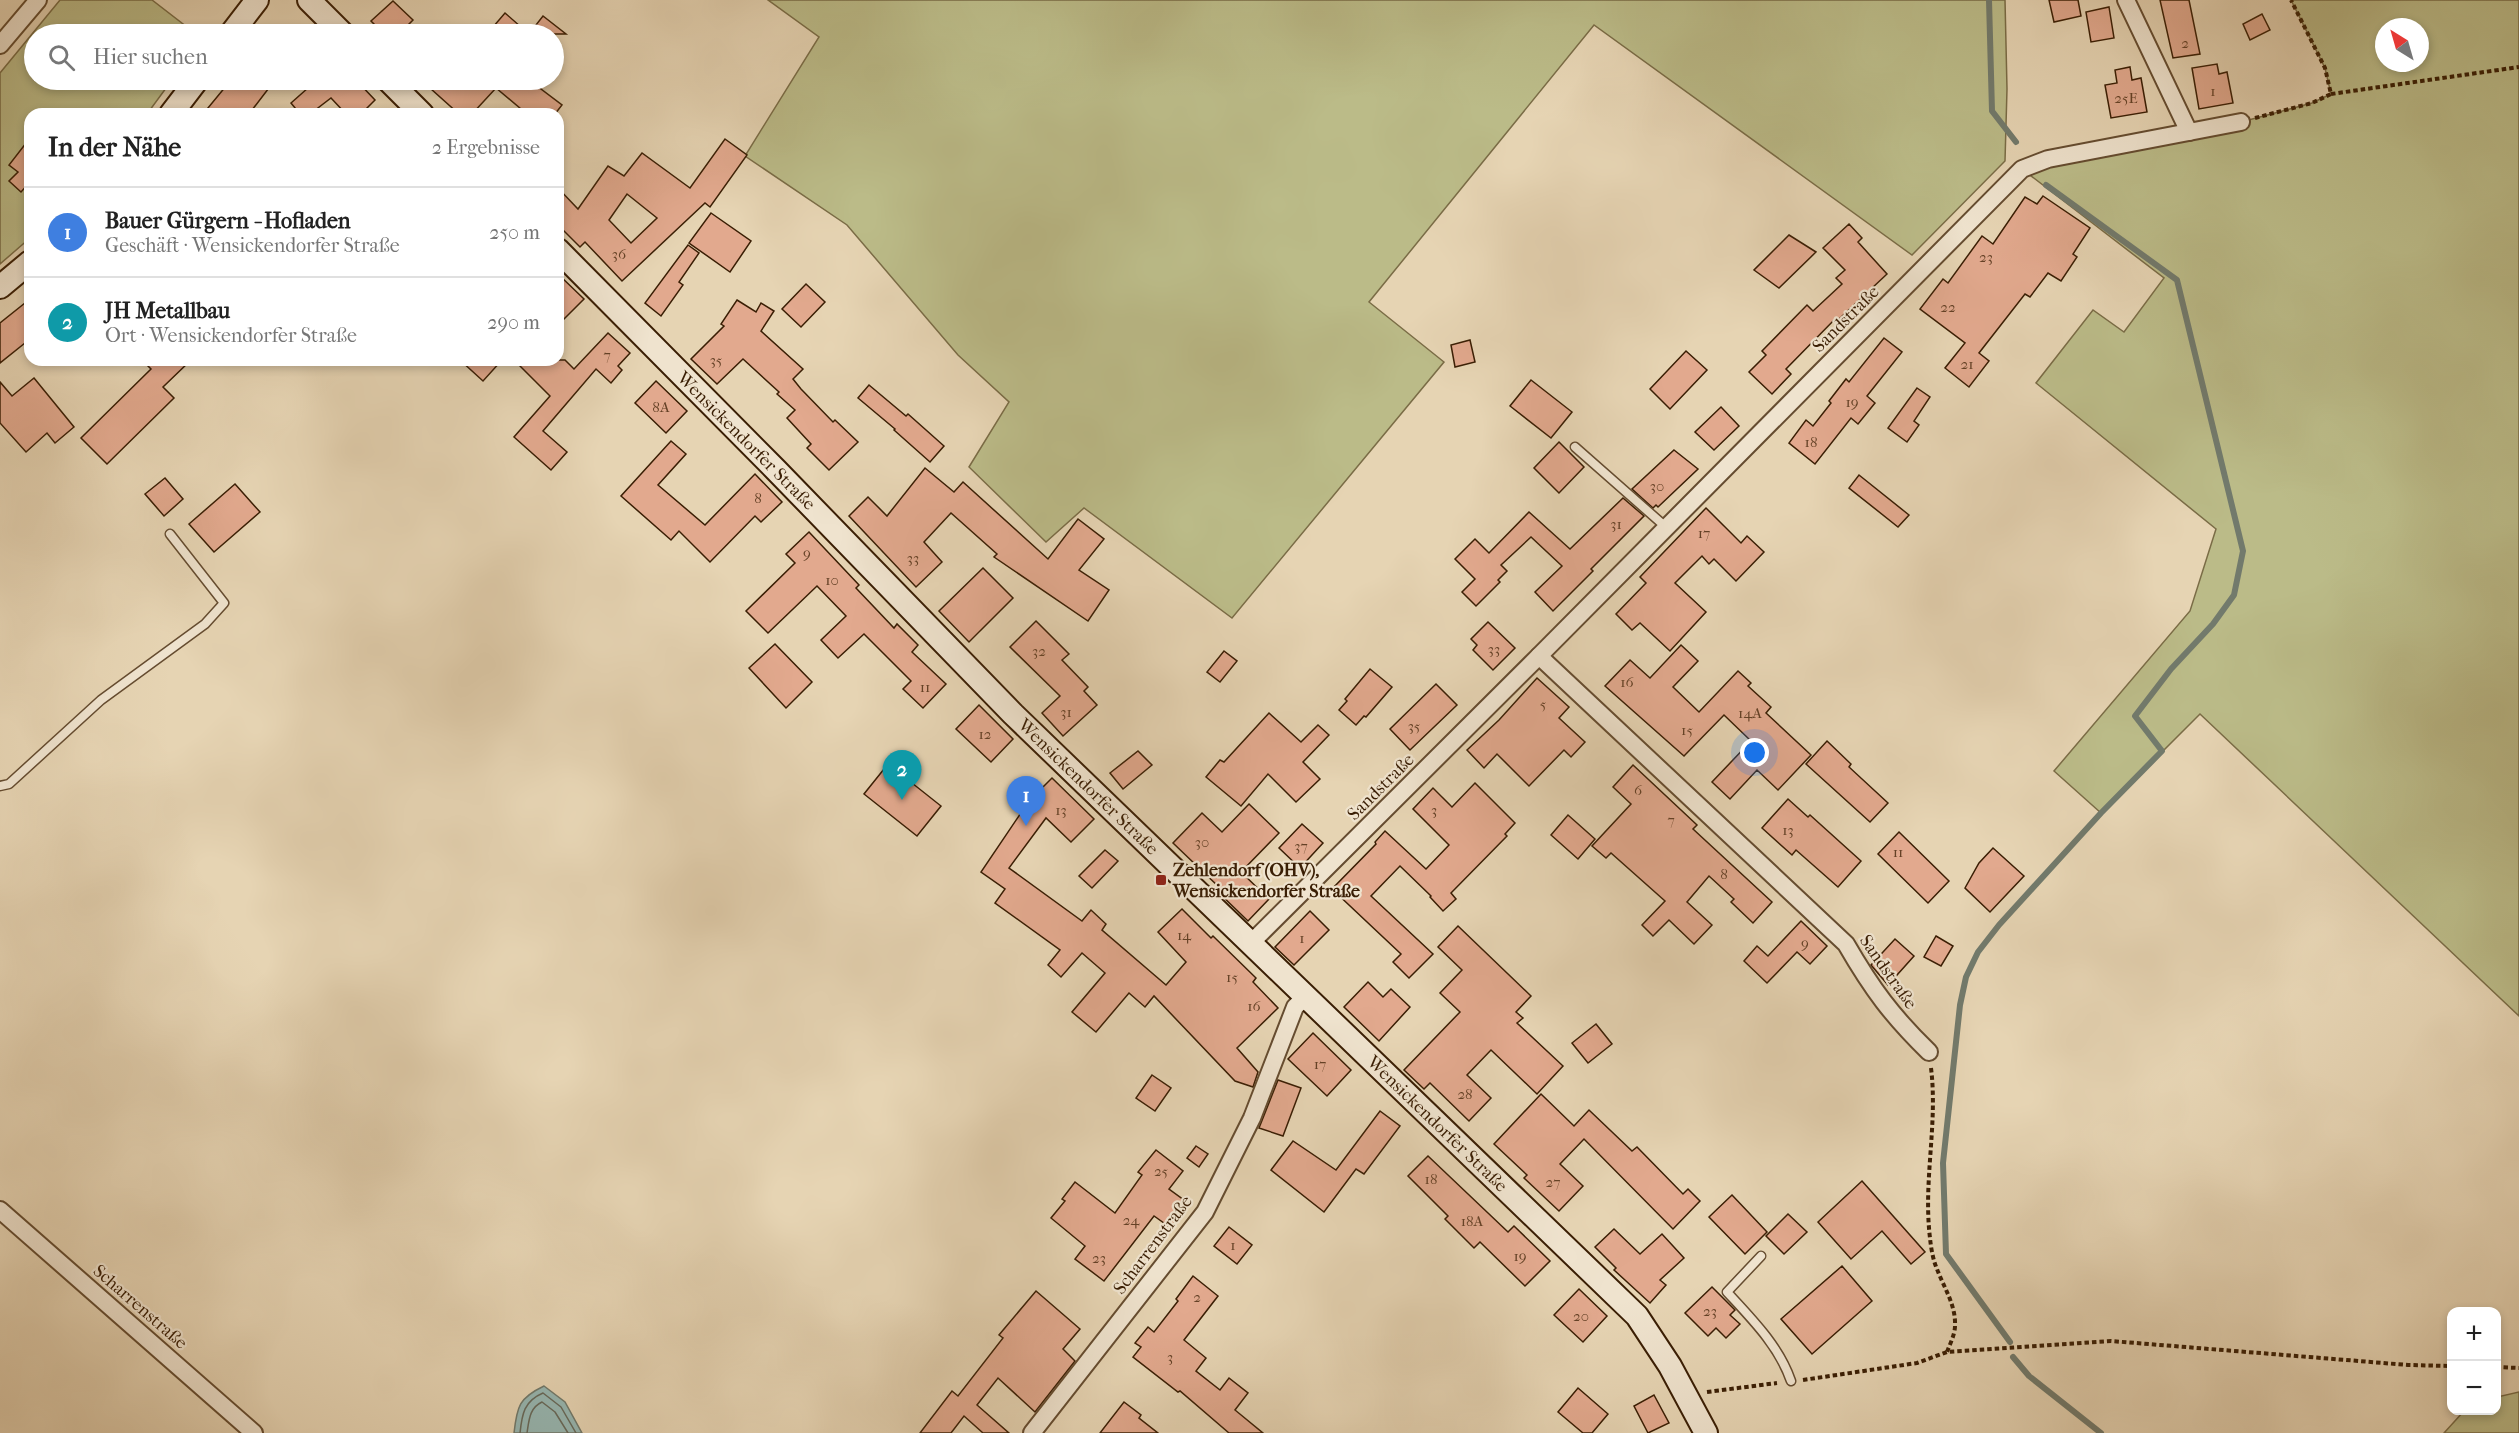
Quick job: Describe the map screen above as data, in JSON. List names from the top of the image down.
{
  "streets": {
    "main road": ["Wensickendorfer Straße"],
    "street": ["Sandstraße", "Scharrenstraße"]
  },
  "crossings": [
    ["Sandstraße", "Wensickendorfer Straße"],
    ["Wensickendorfer Straße", "Scharrenstraße"]
  ],
  "places": {
    "transit": ["Zehlendorf (OHV), Wensickendorfer Straße"]
  },
  "house_numbers": [
    "2",
    "1",
    "25E",
    "36",
    "23",
    "22",
    "7",
    "35",
    "21",
    "19",
    "8A",
    "18",
    "30",
    "8",
    "31",
    "17",
    "9",
    "33",
    "10",
    "33",
    "32",
    "16",
    "11",
    "5",
    "31",
    "14A",
    "35",
    "15",
    "12",
    "6",
    "13",
    "3",
    "7",
    "13",
    "30",
    "37",
    "11",
    "8",
    "14",
    "1",
    "9",
    "15",
    "16",
    "17",
    "28",
    "25",
    "18",
    "27",
    "24",
    "18A",
    "1",
    "19",
    "23",
    "2",
    "23",
    "20",
    "3"
  ],
  "north": "top left",
  "page": {
    "search": "Hier suchen",
    "heading": ["In der Nähe", "2 Ergebnisse"],
    "list": [
      {
        "mark": "1",
        "name": "Bauer Gürgern - Hofladen",
        "note": "Geschäft · Wensickendorfer Straße",
        "value": "250 m"
      },
      {
        "mark": "2",
        "name": "JH Metallbau",
        "note": "Ort · Wensickendorfer Straße",
        "value": "290 m"
      }
    ],
    "pins": ["2", "1"],
    "map_buttons": ["+", "−"]
  }
}
